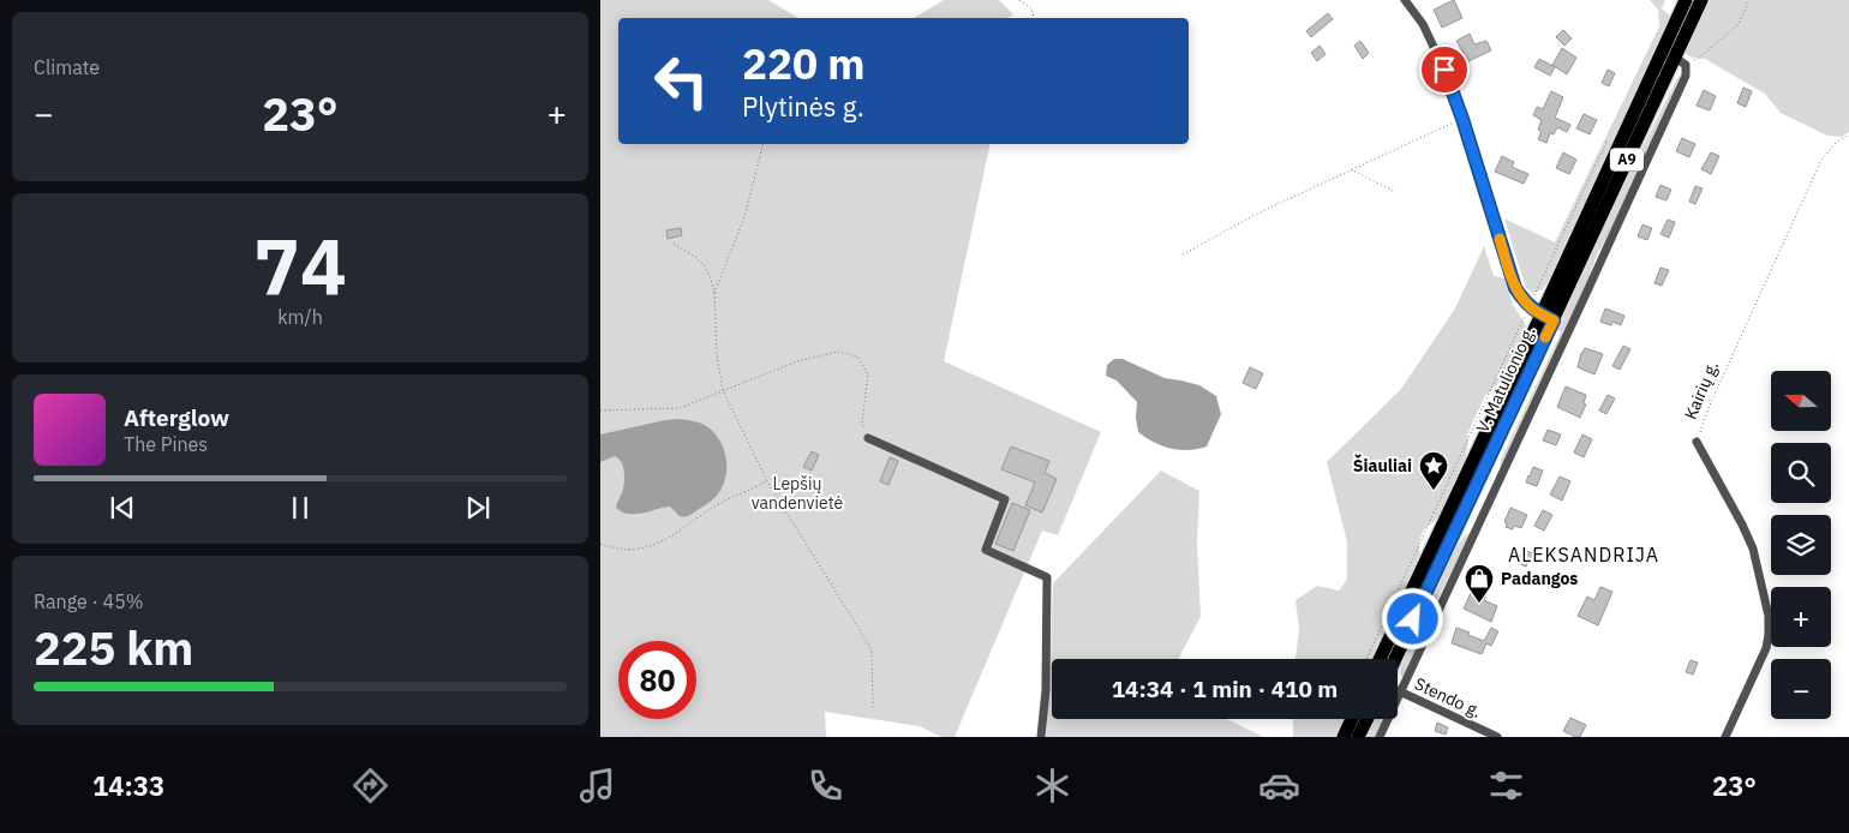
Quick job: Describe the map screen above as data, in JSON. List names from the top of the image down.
{
  "streets": {
    "highway": ["A9", "V. Matulionio g."],
    "street": ["Kairių g.", "Stendo g."]
  },
  "districts": ["ALEKSANDRIJA"],
  "parks": ["Lepšių vandenvietė"],
  "places": {
    "place": ["Šiauliai"],
    "shop": ["Padangos"]
  },
  "north": "left",
  "page": {
    "tile": [
      "Climate",
      ["74", "km/h"],
      ["Range · 45%", "225 km"]
    ],
    "turn": ["220 m", "Plytinės g."],
    "heat": ["−", "23°", "+"],
    "map_buttons": ["+", "−"],
    "song": ["Afterglow", "The Pines"],
    "limit": "80",
    "trip": "14:34 · 1 min · 410 m",
    "tabs": ["14:33", "23°"]
  }
}
